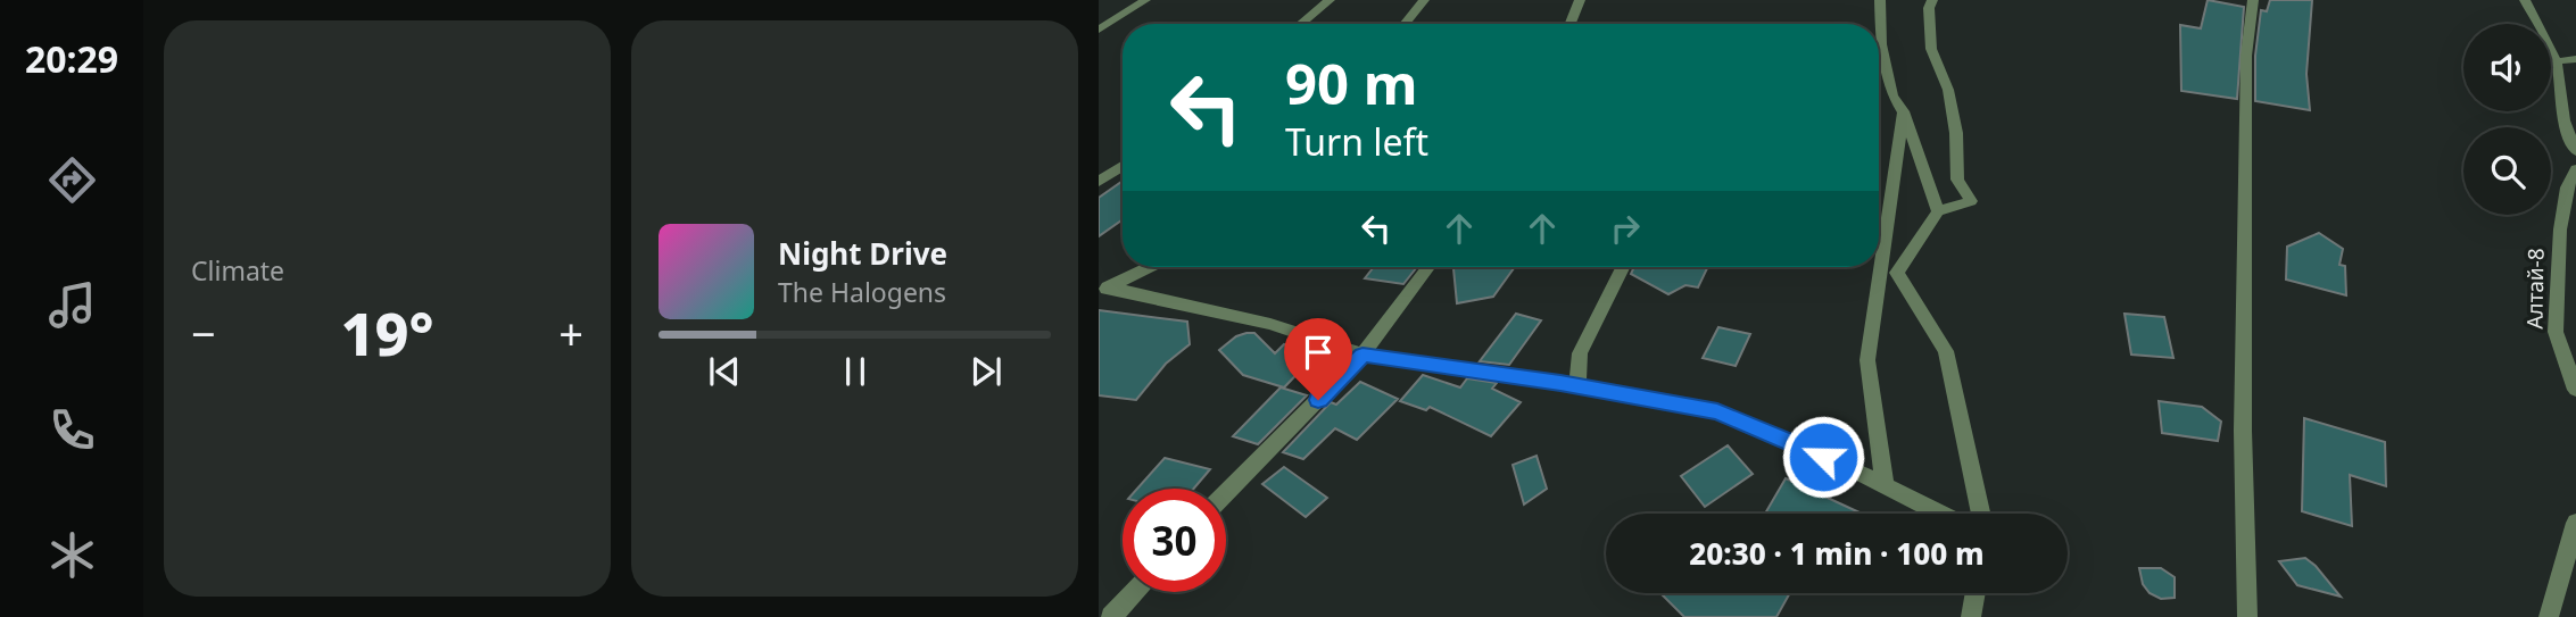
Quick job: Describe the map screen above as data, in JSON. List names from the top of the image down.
{
  "streets": {
    "street": ["Алтай-8"]
  },
  "page": {
    "tabs": "20:29",
    "tile": "Climate",
    "turn": ["90 m", "Turn left"],
    "song": ["Night Drive", "The Halogens"],
    "heat": ["−", "19°", "+"],
    "limit": "30",
    "trip": "20:30 · 1 min · 100 m"
  }
}
